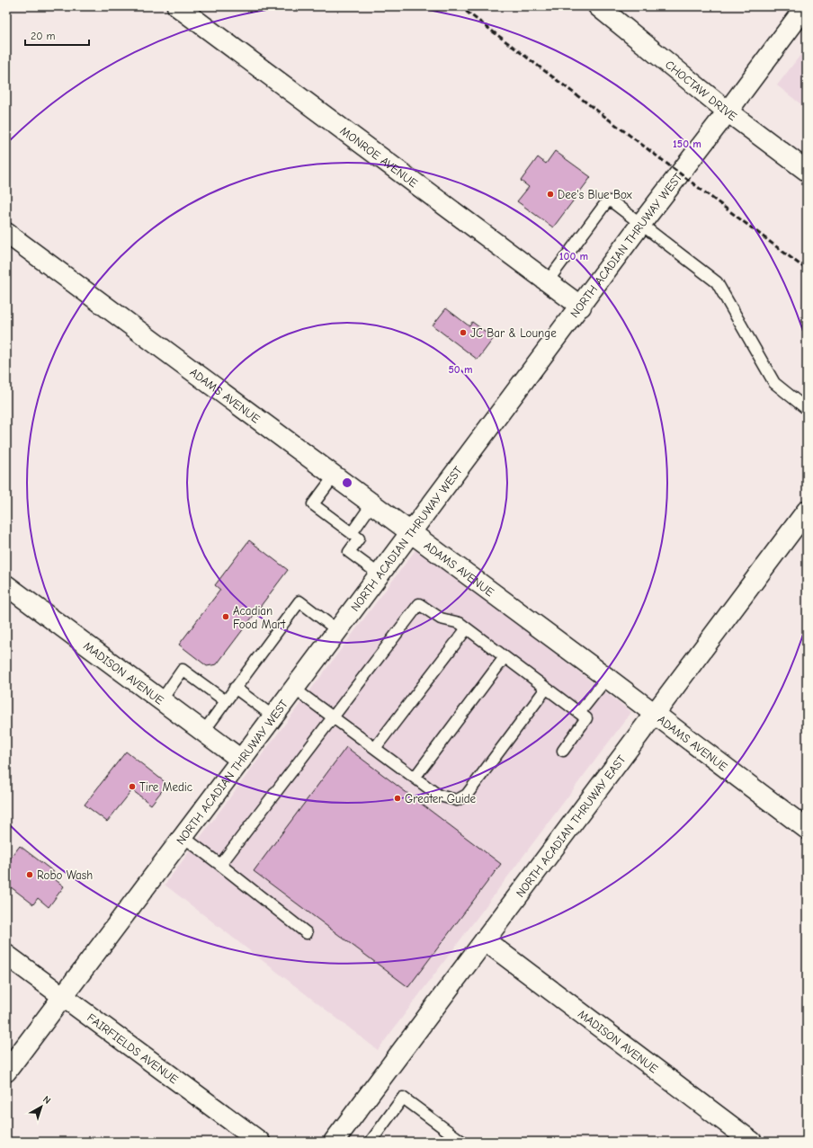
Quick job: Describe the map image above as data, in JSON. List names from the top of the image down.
{
  "streets": {
    "street": [
      "CHOCTAW DRIVE",
      "MONROE AVENUE",
      "NORTH ACADIAN THRUWAY WEST",
      "ADAMS AVENUE",
      "MADISON AVENUE",
      "NORTH ACADIAN THRUWAY EAST",
      "FAIRFIELDS AVENUE"
    ]
  },
  "crossings": [
    ["CHOCTAW DRIVE", "NORTH ACADIAN THRUWAY WEST"],
    ["MONROE AVENUE", "NORTH ACADIAN THRUWAY WEST"],
    ["NORTH ACADIAN THRUWAY WEST", "ADAMS AVENUE"],
    ["NORTH ACADIAN THRUWAY WEST", "MADISON AVENUE"],
    ["NORTH ACADIAN THRUWAY WEST", "FAIRFIELDS AVENUE"],
    ["ADAMS AVENUE", "NORTH ACADIAN THRUWAY EAST"],
    ["MADISON AVENUE", "NORTH ACADIAN THRUWAY EAST"]
  ],
  "places": [
    "Dee's Blue Box",
    "JC Bar & Lounge",
    "Acadian Food Mart",
    "Tire Medic",
    "Greater Guide",
    "Robo Wash"
  ],
  "scale_bar": "20 m",
  "north": "top right",
  "rings": ["150 m", "100 m", "50 m"]
}
